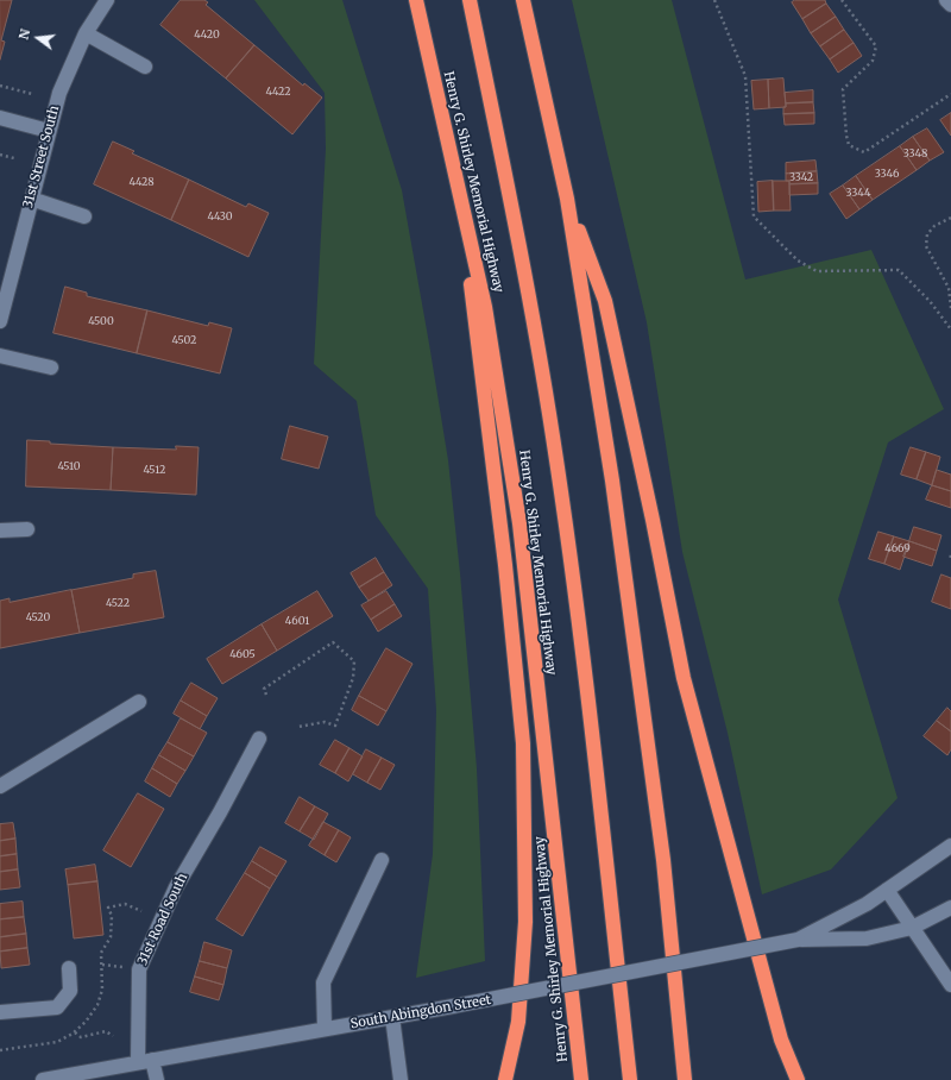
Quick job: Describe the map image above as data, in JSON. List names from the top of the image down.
{
  "streets": {
    "highway": ["Henry G. Shirley Memorial Highway"],
    "street": ["31st Street South", "31st Road South", "South Abingdon Street"]
  },
  "crossings": [
    ["31st Road South", "South Abingdon Street"]
  ],
  "house_numbers": [
    "4420",
    "4422",
    "3348",
    "3346",
    "3342",
    "4428",
    "3344",
    "4430",
    "4500",
    "4502",
    "4510",
    "4512",
    "4669",
    "4522",
    "4520",
    "4601",
    "4605"
  ],
  "north": "left"
}
